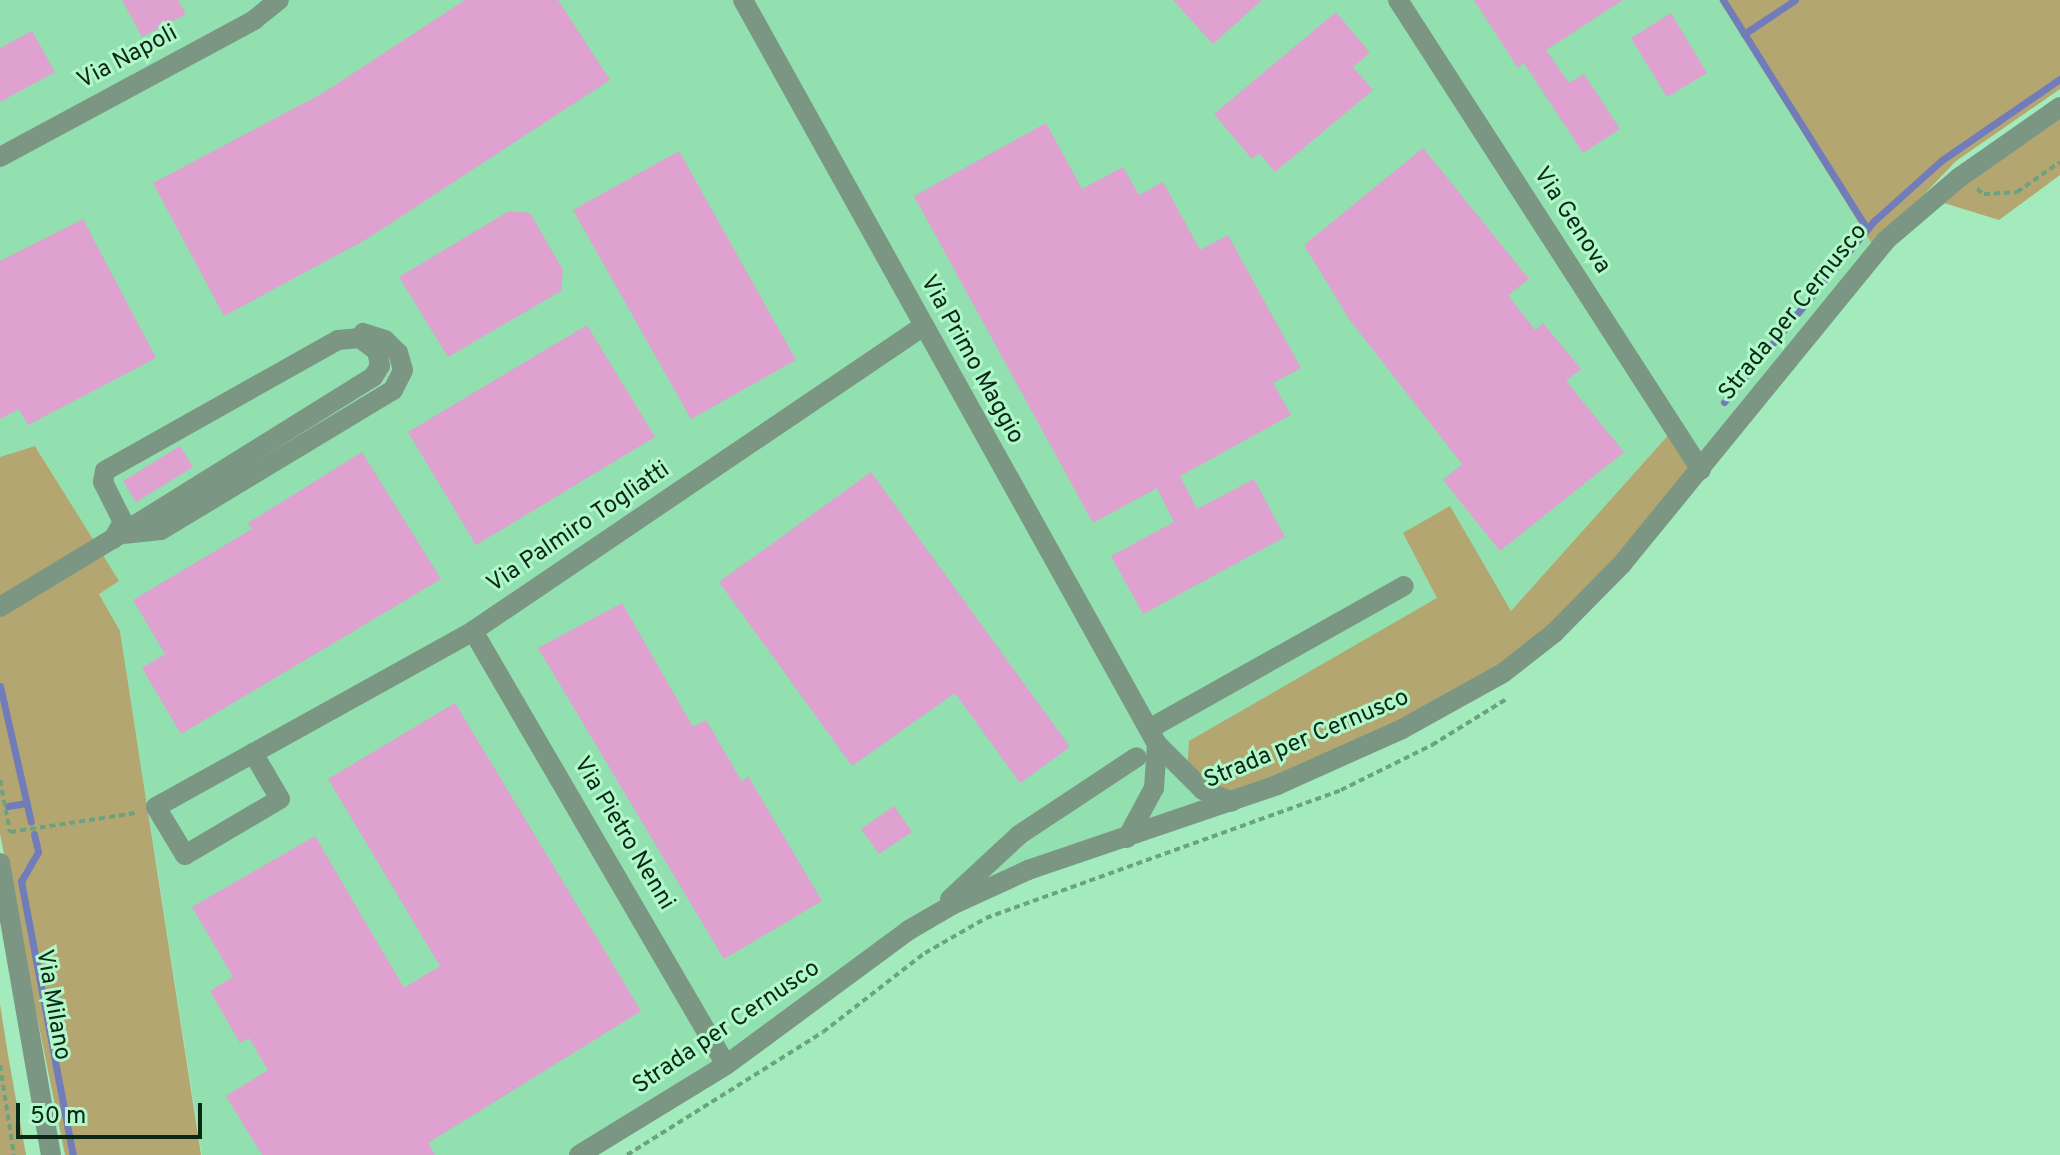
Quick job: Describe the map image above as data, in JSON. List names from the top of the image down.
{
  "streets": {
    "street": [
      "Via Napoli",
      "Via Genova",
      "Strada per Cernusco",
      "Via Primo Maggio",
      "Via Palmiro Togliatti",
      "Via Pietro Nenni",
      "Via Milano"
    ]
  },
  "crossings": [
    ["Via Genova", "Strada per Cernusco"],
    ["Strada per Cernusco", "Via Primo Maggio"],
    ["Strada per Cernusco", "Via Pietro Nenni"],
    ["Via Primo Maggio", "Via Palmiro Togliatti"],
    ["Via Palmiro Togliatti", "Via Pietro Nenni"]
  ],
  "scale_bar": "50 m"
}
